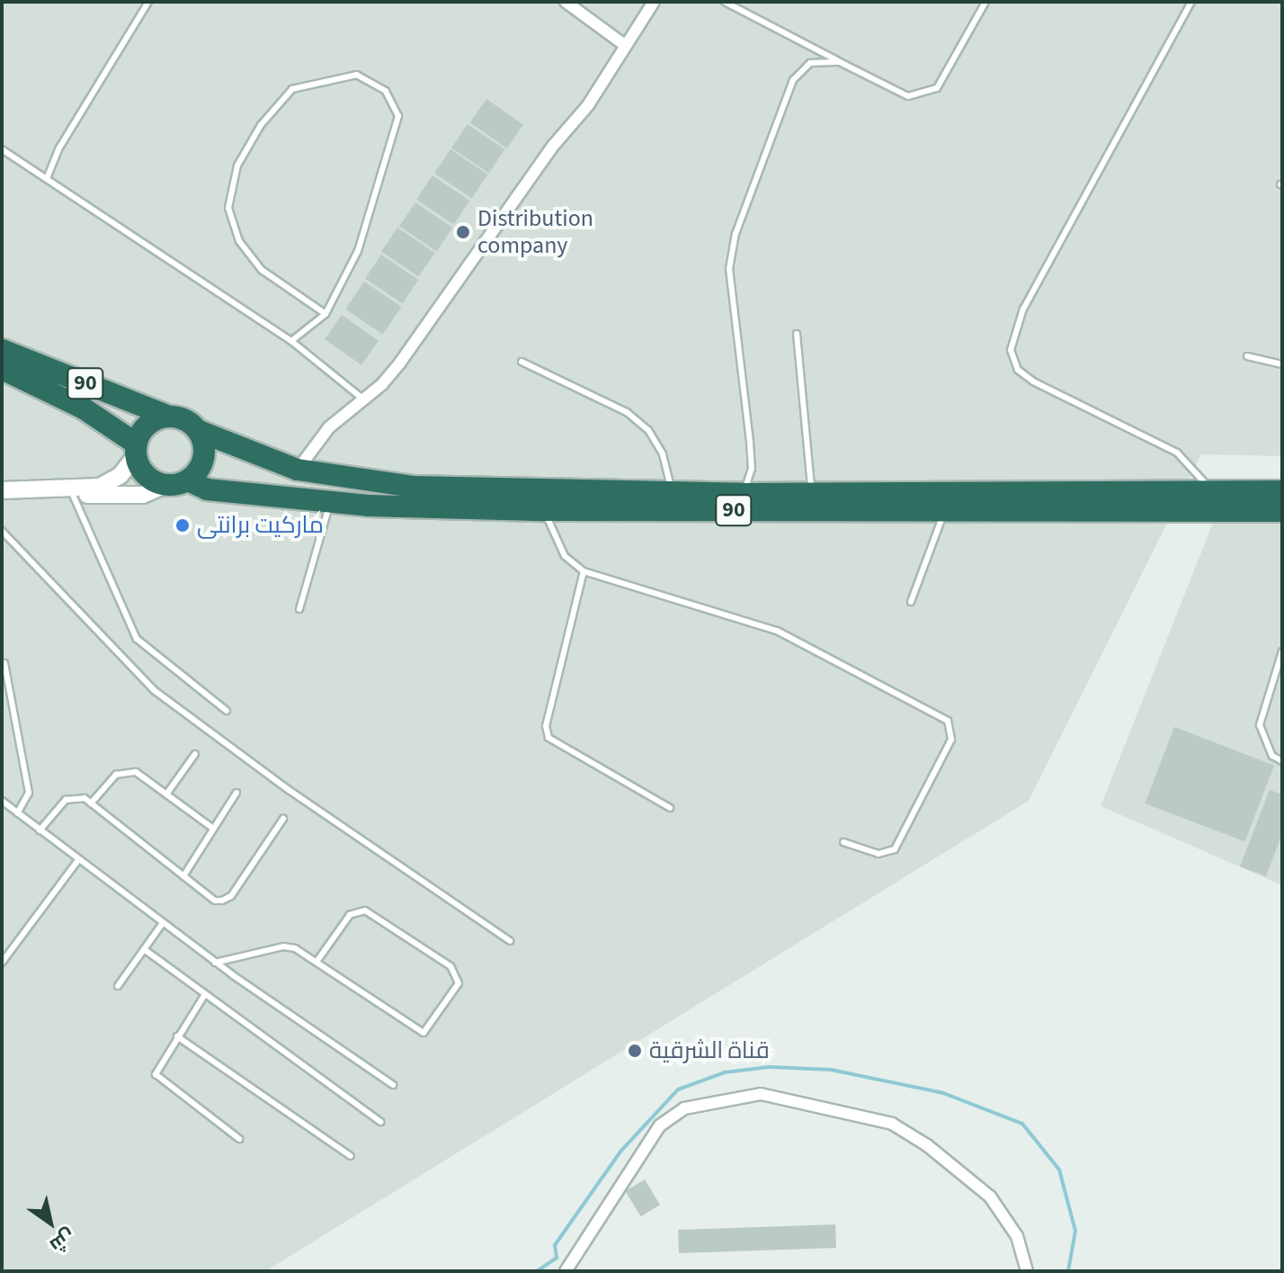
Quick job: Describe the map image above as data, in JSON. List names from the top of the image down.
{
  "streets": {
    "highway": ["90"]
  },
  "places": ["Distribution company", "مارکیت برانتی", "قناة الشرقية"],
  "north": "bottom right"
}
